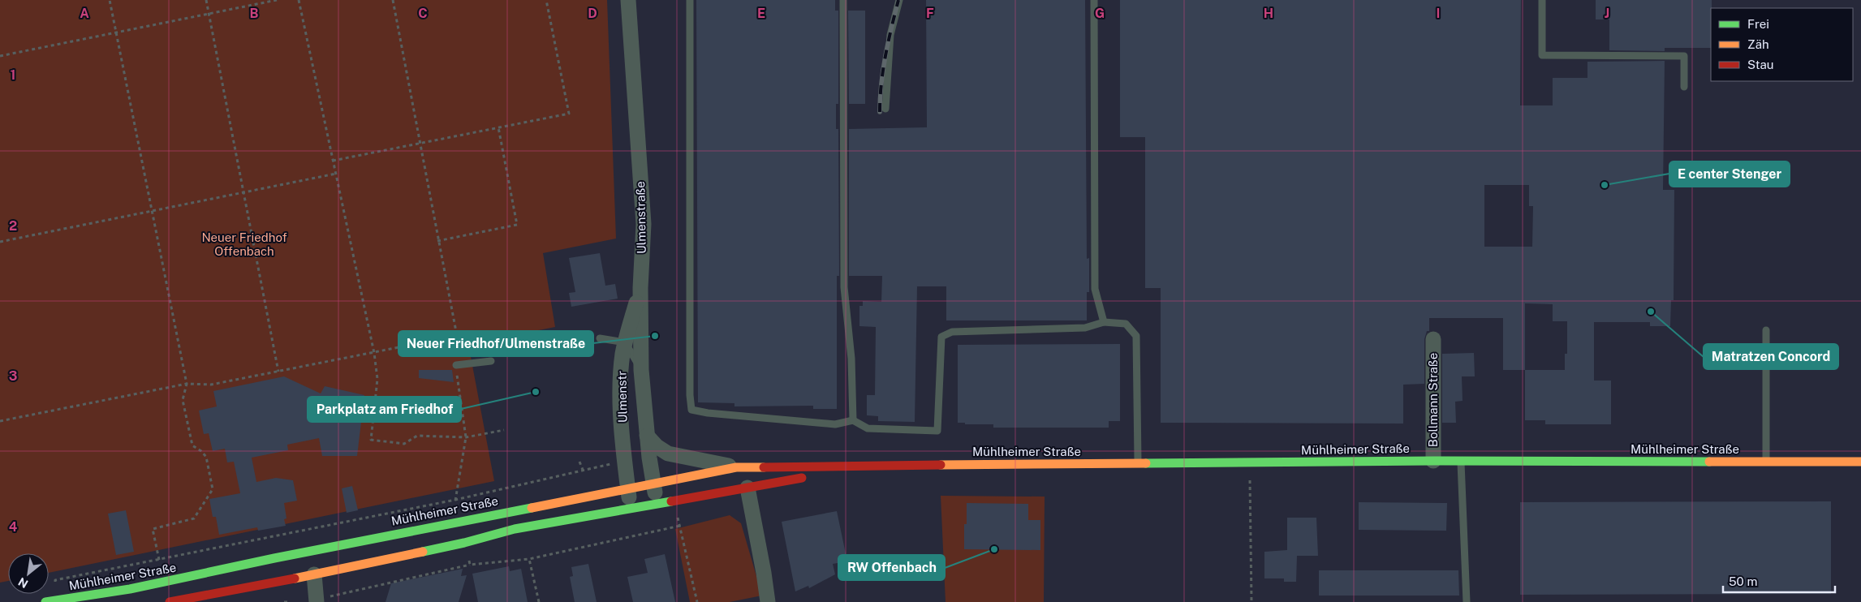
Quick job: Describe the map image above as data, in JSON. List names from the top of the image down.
{
  "streets": {
    "main road": ["Mühlheimer Straße"],
    "street": ["Ulmenstraße", "Ulmenstr", "Bollmann Straße"]
  },
  "crossings": [
    ["Ulmenstraße", "Ulmenstr"],
    ["Ulmenstraße", "Mühlheimer Straße"],
    ["Ulmenstr", "Mühlheimer Straße"],
    ["Bollmann Straße", "Mühlheimer Straße"]
  ],
  "parks": ["Neuer Friedhof Offenbach"],
  "places": [
    "E center Stenger",
    "Matratzen Concord",
    "Neuer Friedhof/Ulmenstraße",
    "Parkplatz am Friedhof",
    "RW Offenbach"
  ],
  "legend": ["Frei", "Zäh", "Stau"],
  "scale_bar": "50 m",
  "north": "bottom left",
  "grid": {
    "columns": [
      "A",
      "B",
      "C",
      "D",
      "E",
      "F",
      "G",
      "H",
      "I",
      "J"
    ],
    "rows": [
      "1",
      "2",
      "3",
      "4"
    ]
  }
}
